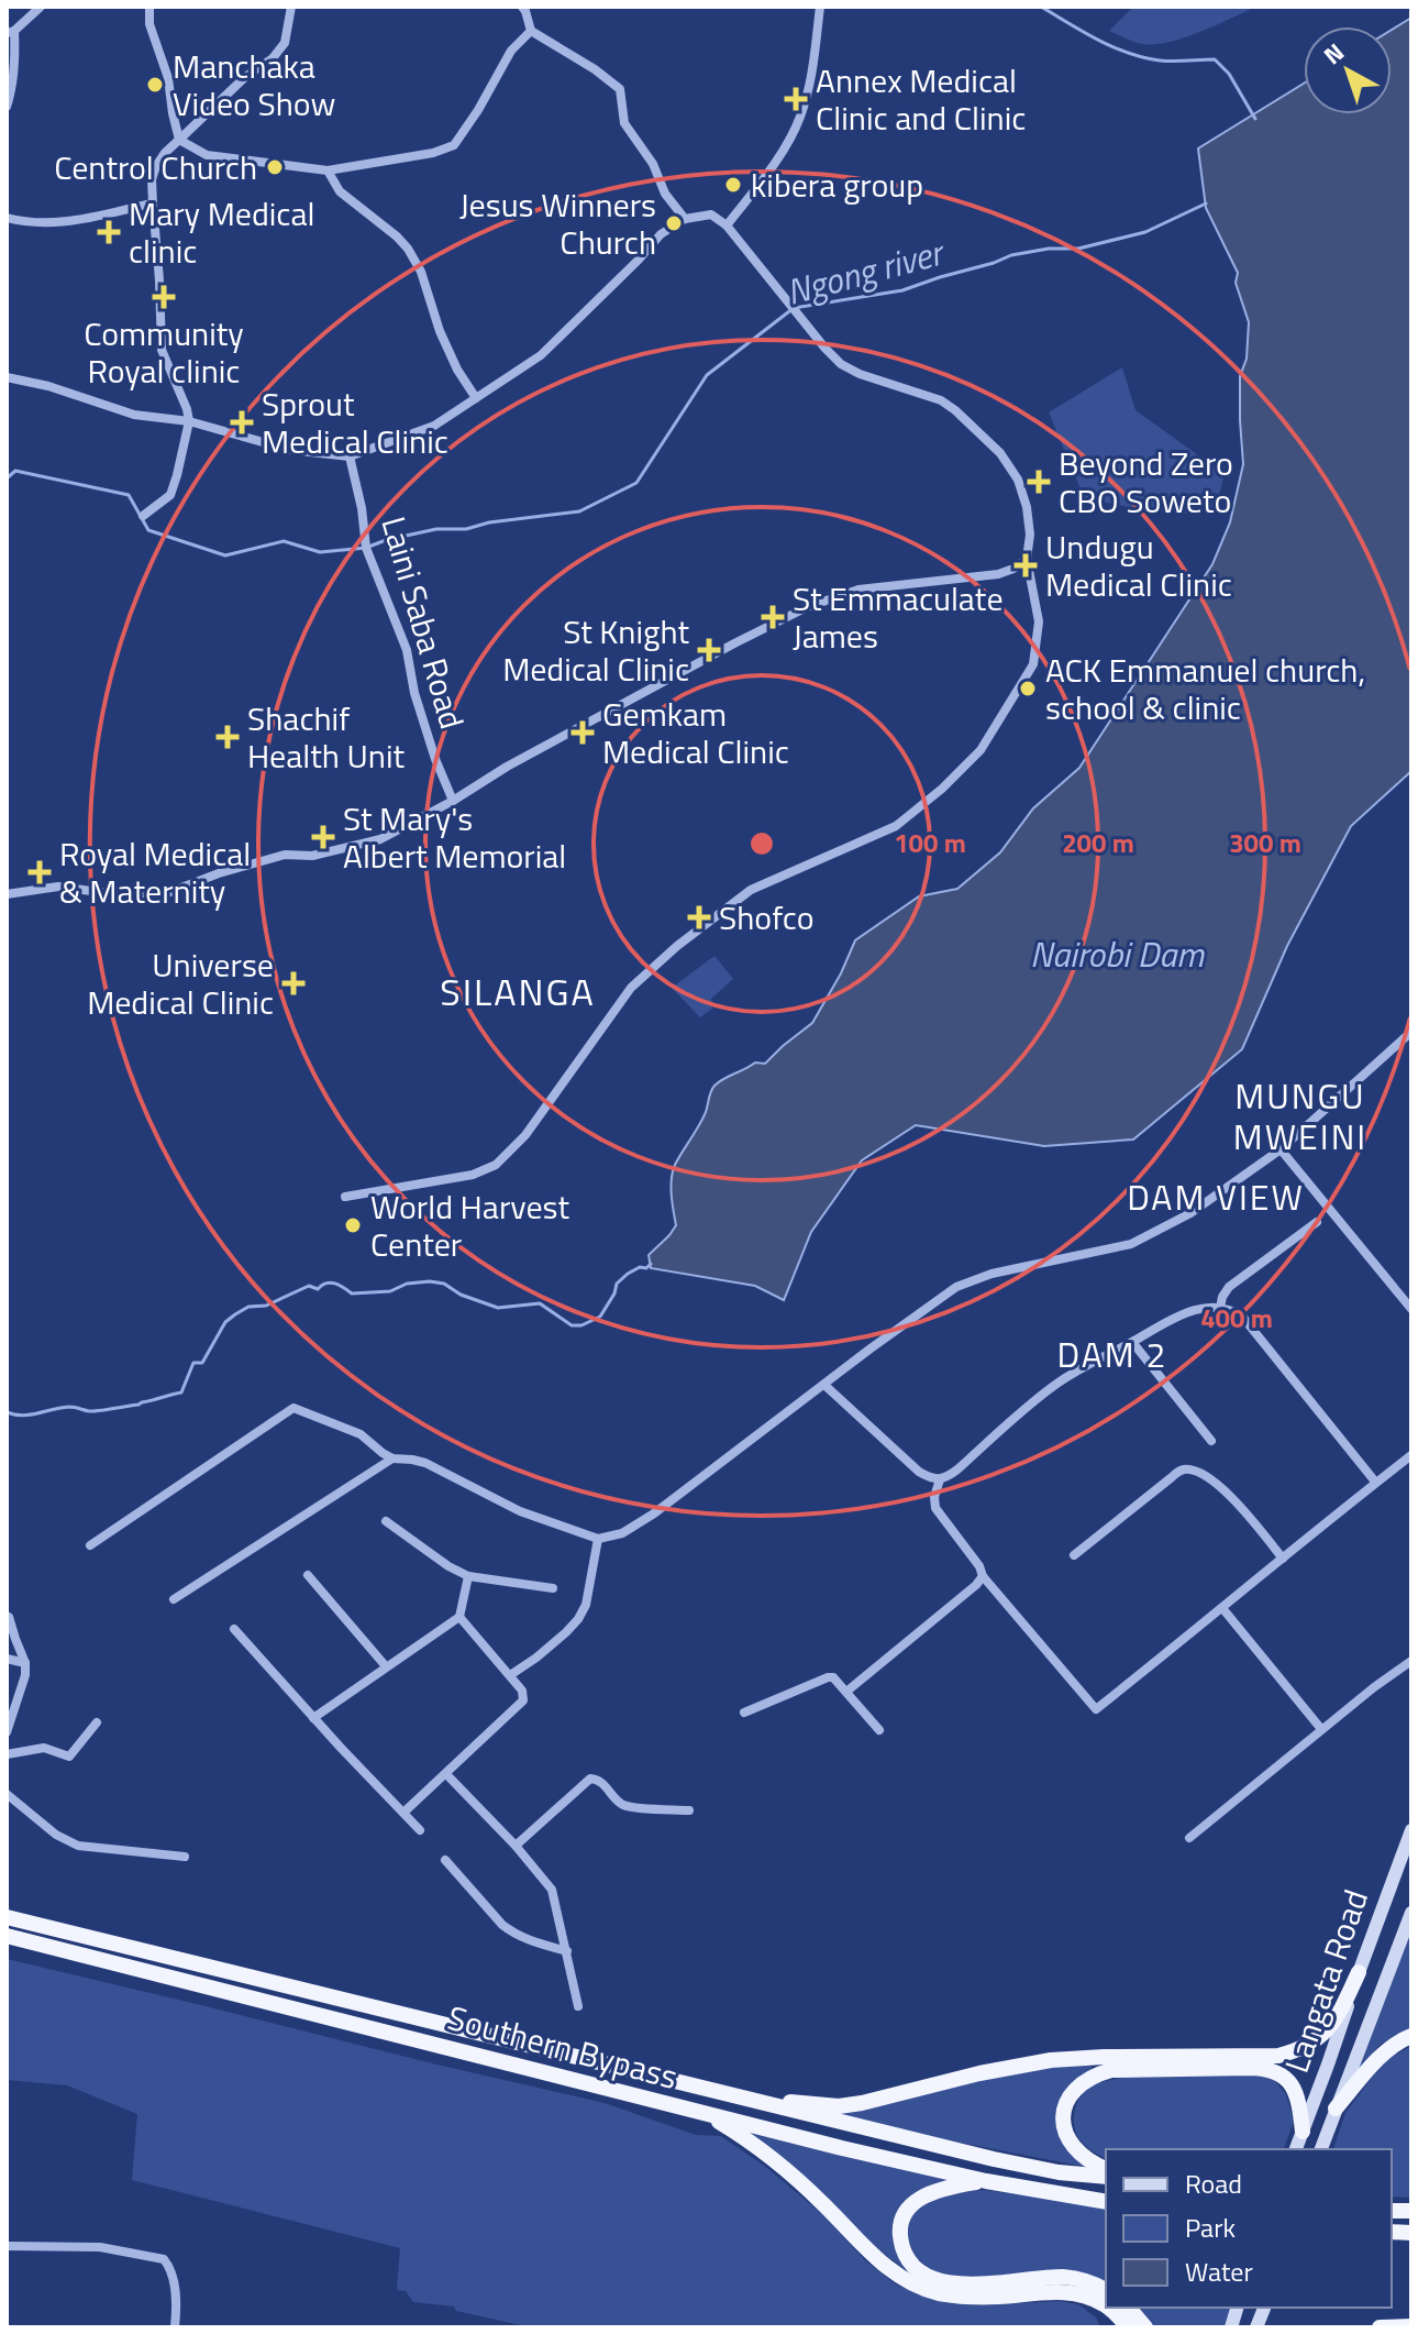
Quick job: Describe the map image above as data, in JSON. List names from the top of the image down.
{
  "streets": {
    "highway": ["Southern Bypass"],
    "main road": ["Langata Road"],
    "street": ["Laini Saba Road"]
  },
  "districts": [
    "SILANGA",
    "MUNGU MWEINI",
    "DAM VIEW",
    "DAM 2"
  ],
  "water": ["Ngong river", "Nairobi Dam"],
  "places": {
    "other": [
      "Manchaka Video Show",
      "Centrol Church",
      "kibera group",
      "Jesus Winners Church",
      "ACK Emmanuel church, school & clinic",
      "World Harvest Center"
    ],
    "health": [
      "Annex Medical Clinic and Clinic",
      "Mary Medical clinic",
      "Community Royal clinic",
      "Sprout Medical Clinic",
      "Beyond Zero CBO Soweto",
      "Undugu Medical Clinic",
      "St Emmaculate James",
      "St Knight Medical Clinic",
      "Gemkam Medical Clinic",
      "Shachif Health Unit",
      "St Mary's Albert Memorial",
      "Royal Medical & Maternity",
      "Shofco",
      "Universe Medical Clinic"
    ]
  },
  "legend": ["Road", "Park", "Water"],
  "north": "top left",
  "rings": [
    "100 m",
    "200 m",
    "300 m",
    "400 m"
  ]
}
